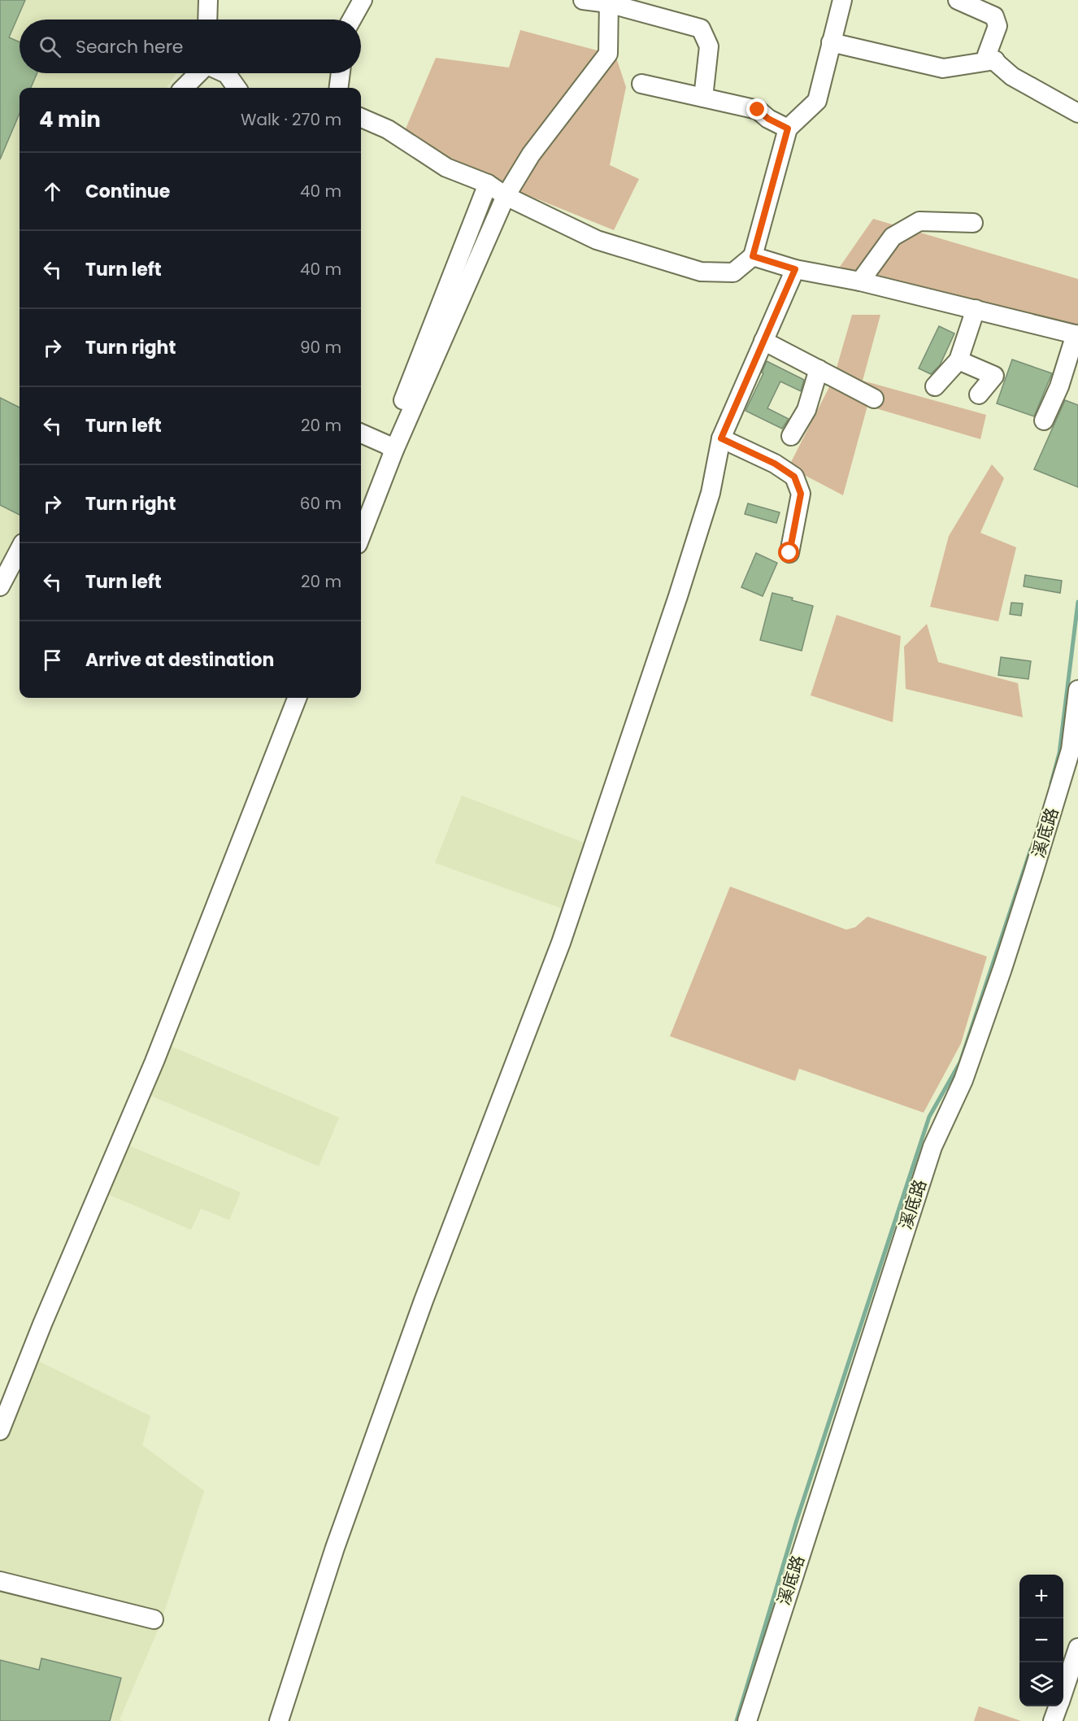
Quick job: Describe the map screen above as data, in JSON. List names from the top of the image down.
{
  "streets": {
    "street": ["溪底路"]
  },
  "page": {
    "search": "Search here",
    "heading": ["4 min", "Walk · 270 m"],
    "list": [
      ["Continue", "40 m"],
      ["Turn left", "40 m"],
      ["Turn right", "90 m"],
      ["Turn left", "20 m"],
      ["Turn right", "60 m"],
      ["Turn left", "20 m"],
      "Arrive at destination"
    ],
    "map_buttons": ["+", "−"]
  }
}
